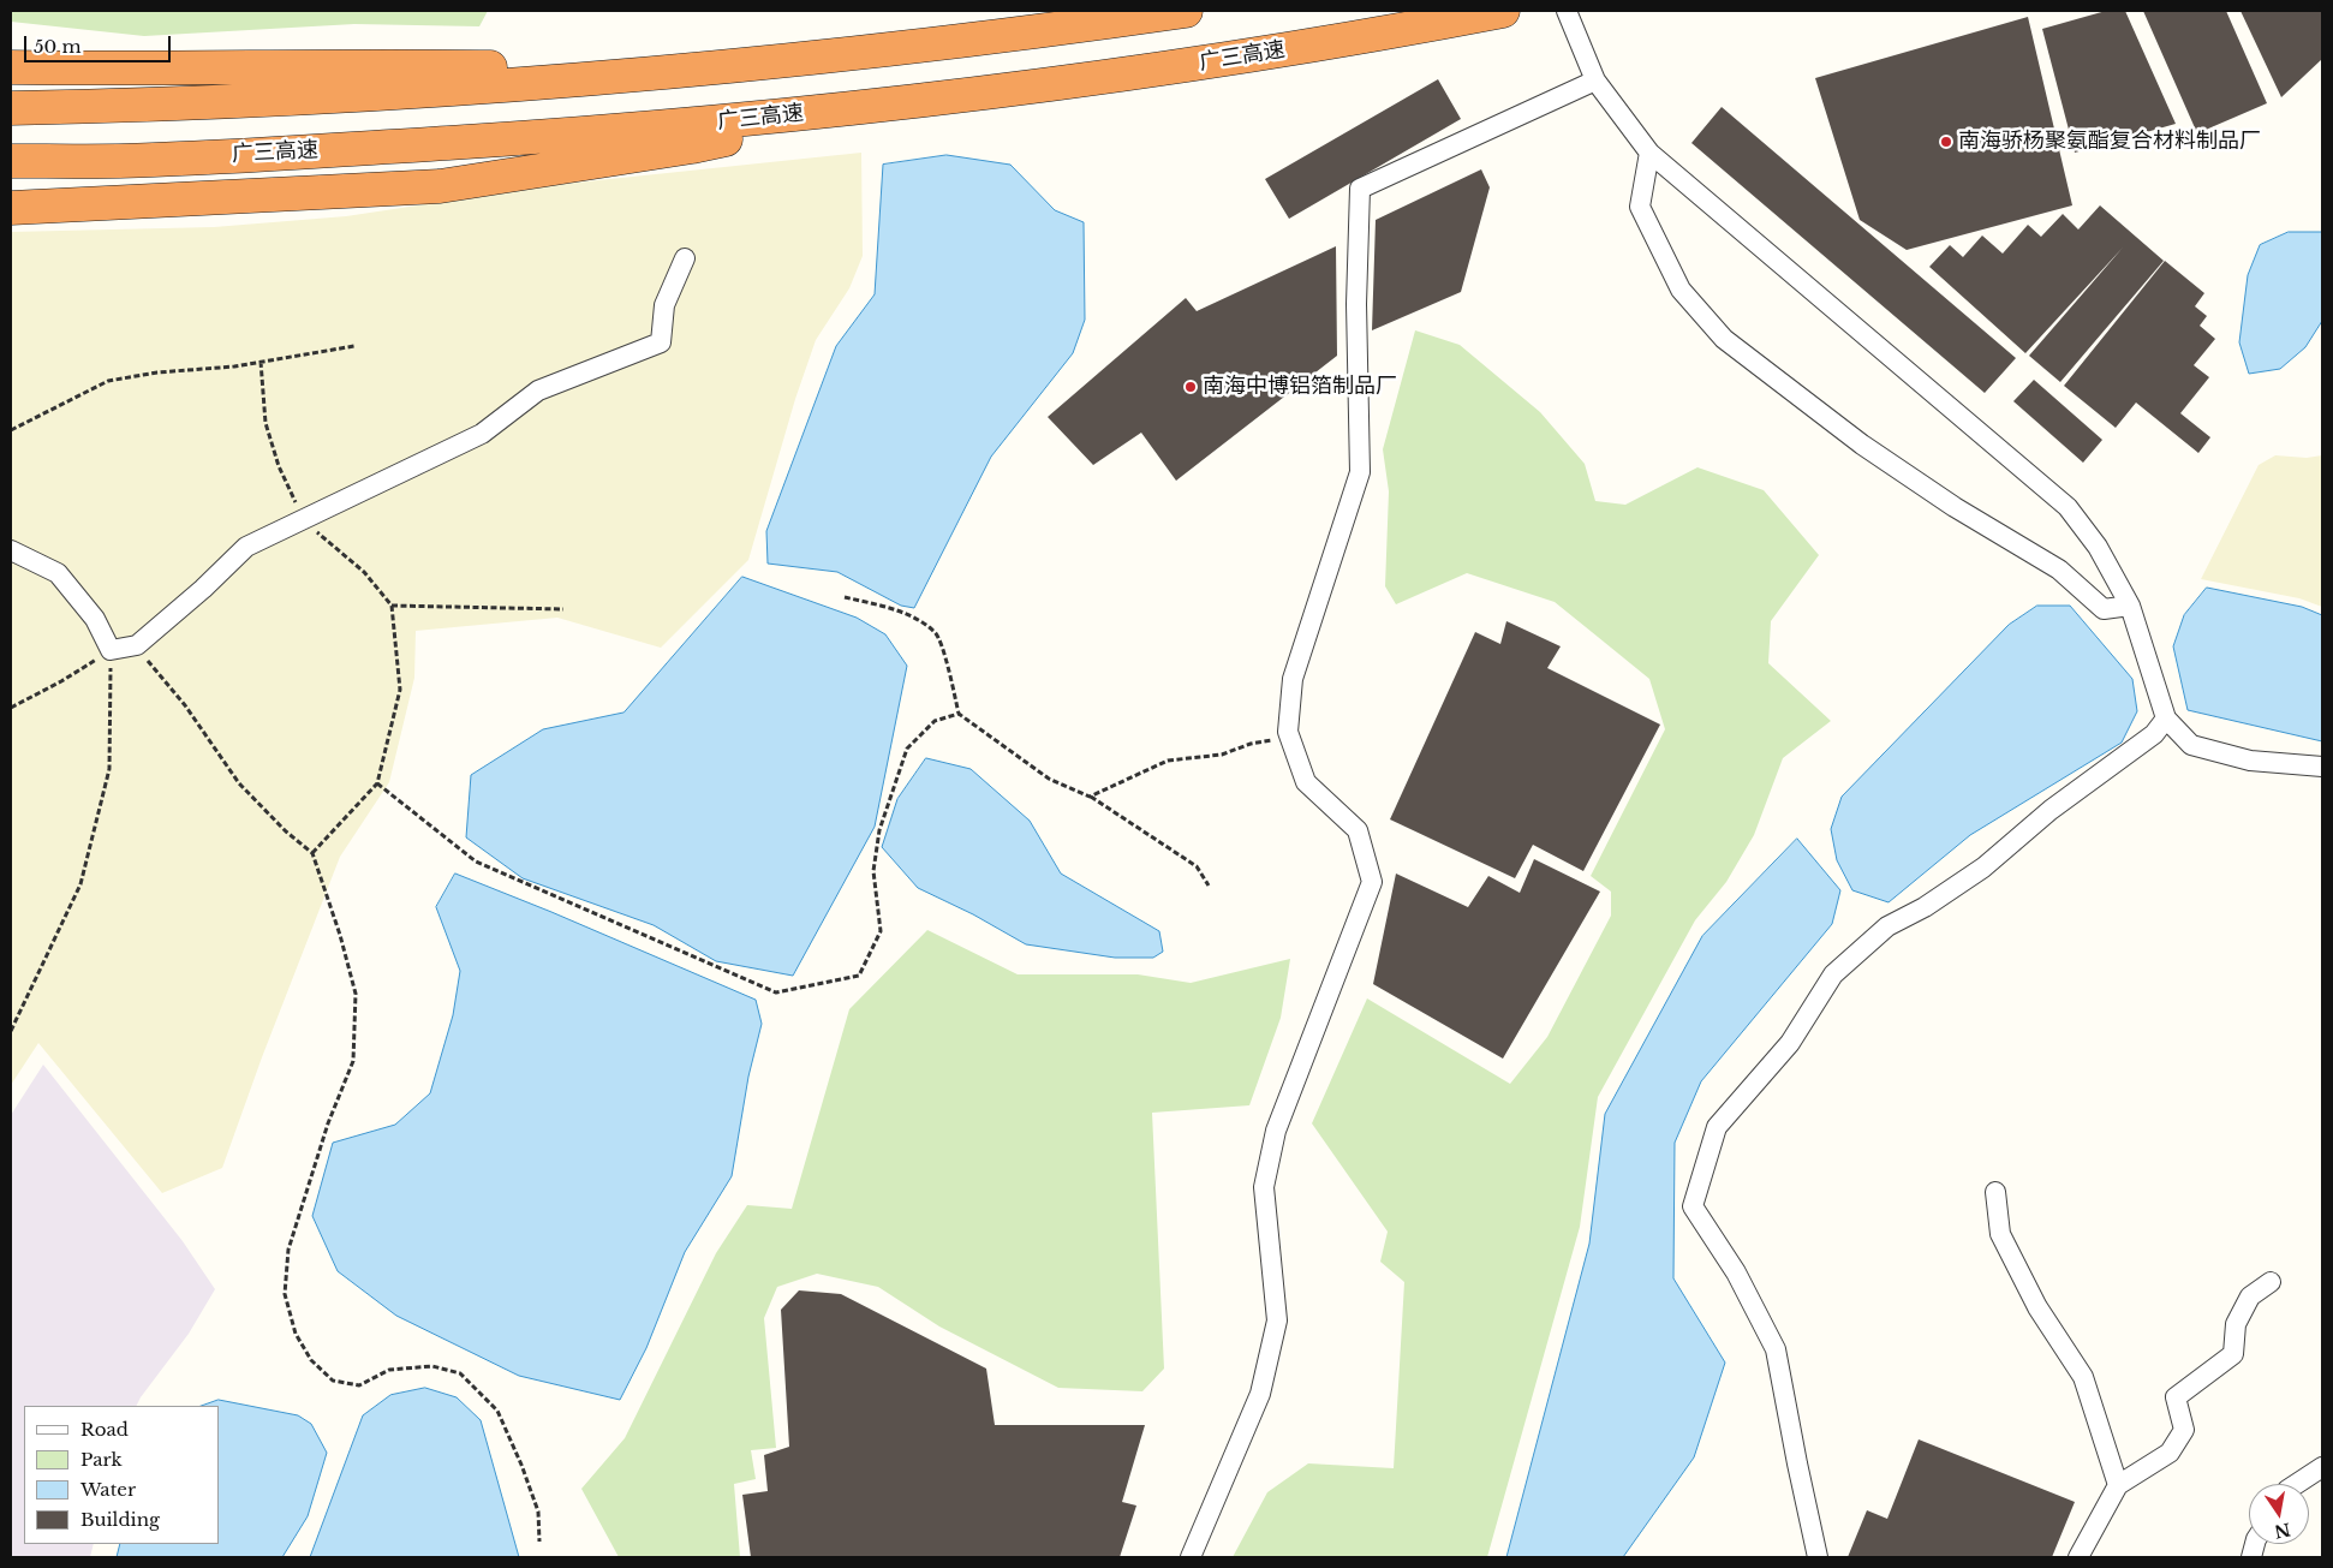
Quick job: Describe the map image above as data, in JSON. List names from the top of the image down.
{
  "streets": {
    "highway": ["广三高速"]
  },
  "places": ["南海骄杨聚氨酯复合材料制品厂", "南海中博铝箔制品厂"],
  "legend": [
    "Road",
    "Park",
    "Water",
    "Building"
  ],
  "scale_bar": "50 m",
  "north": "bottom"
}
